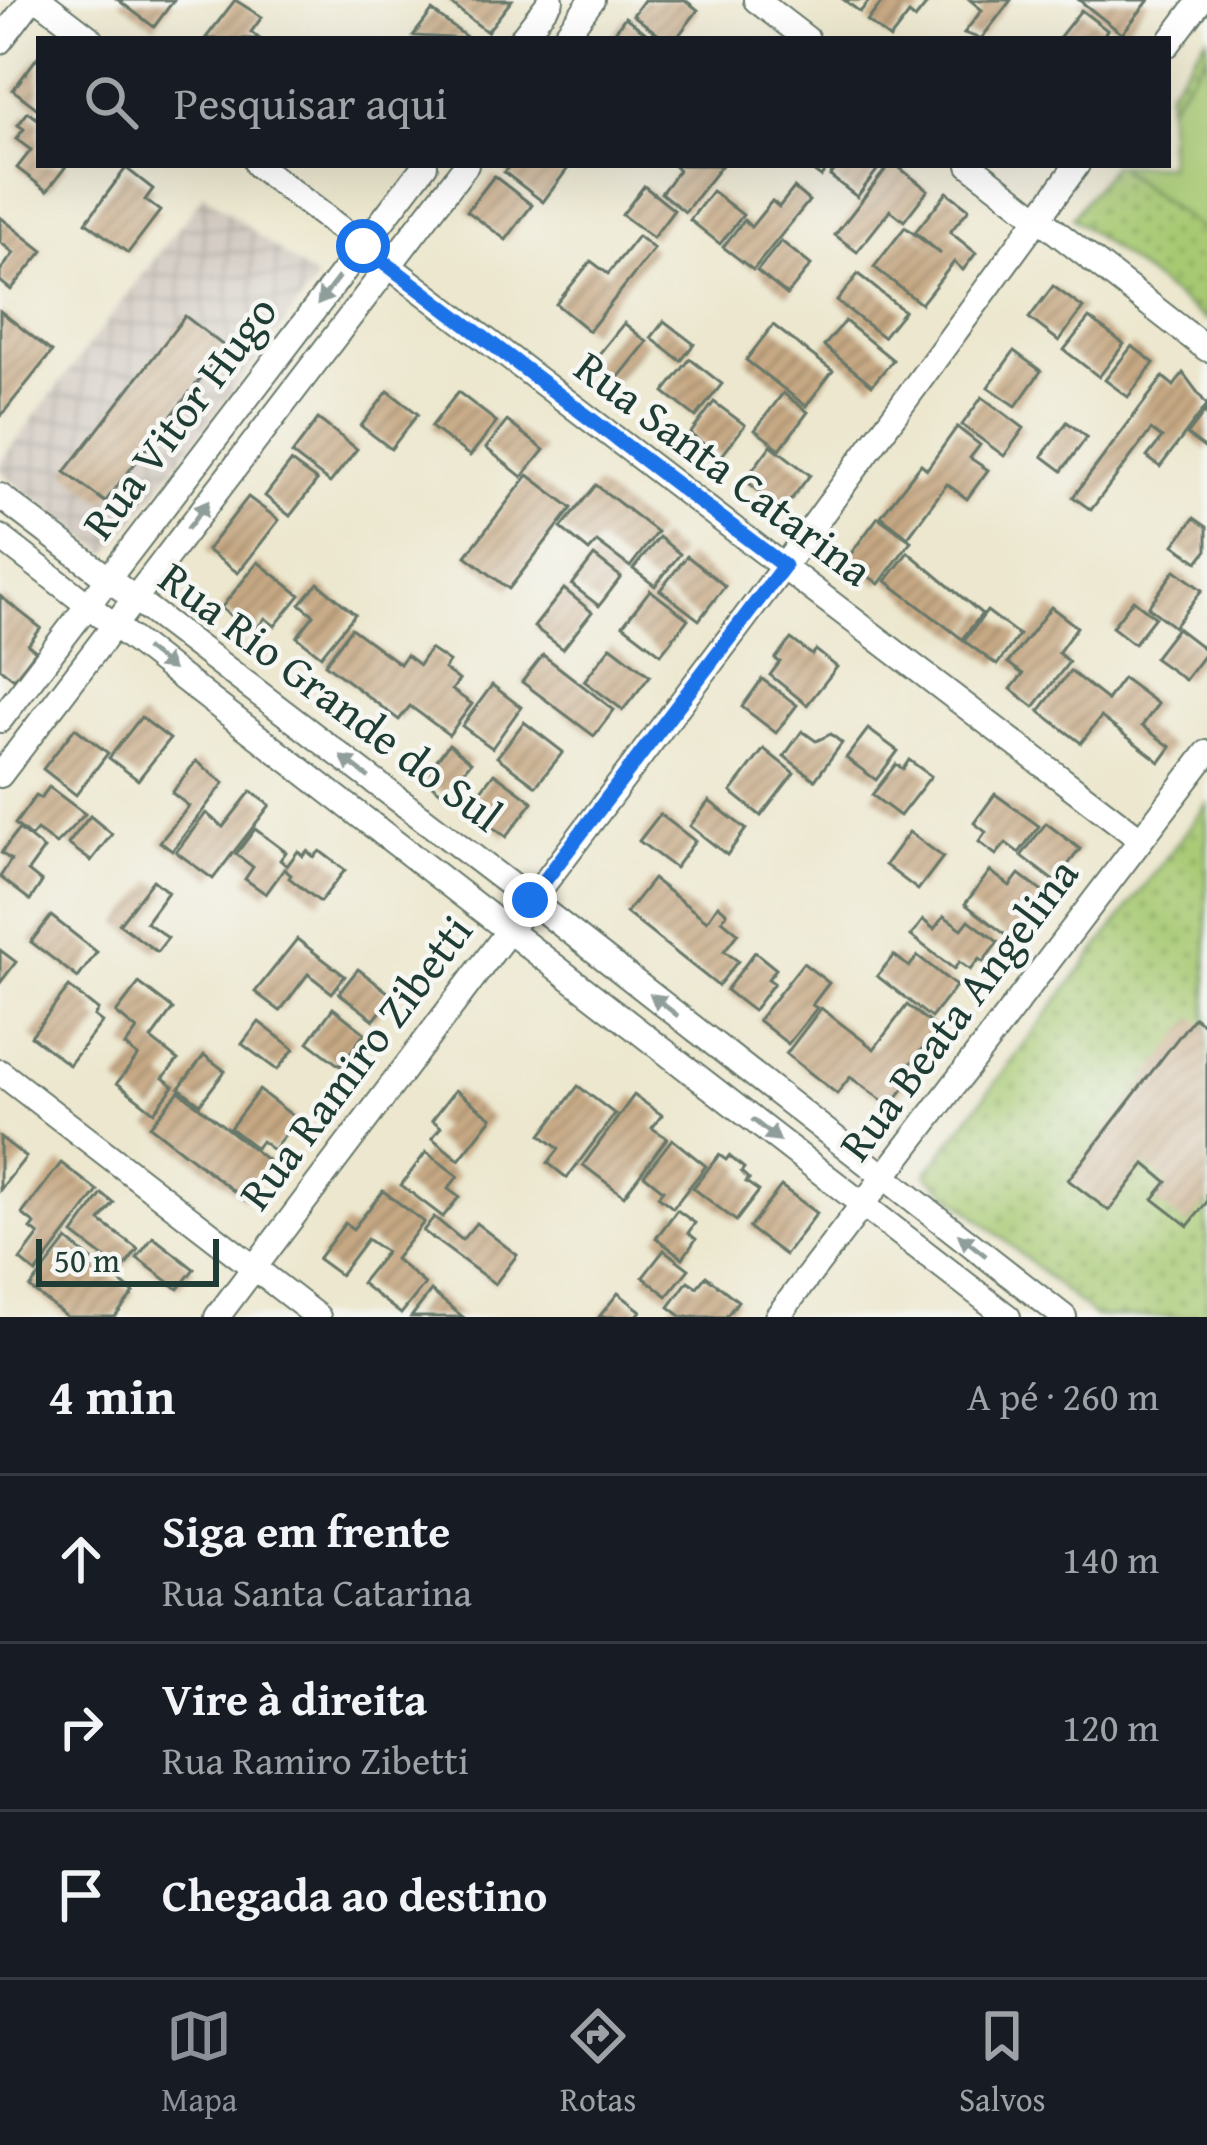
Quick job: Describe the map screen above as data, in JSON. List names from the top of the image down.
{
  "streets": {
    "street": [
      "Rua Vitor Hugo",
      "Rua Santa Catarina",
      "Rua Rio Grande do Sul",
      "Rua Beata Angelina",
      "Rua Ramiro Zibetti"
    ]
  },
  "crossings": [
    ["Rua Vitor Hugo", "Rua Santa Catarina"],
    ["Rua Vitor Hugo", "Rua Rio Grande do Sul"],
    ["Rua Santa Catarina", "Rua Beata Angelina"],
    ["Rua Santa Catarina", "Rua Ramiro Zibetti"],
    ["Rua Rio Grande do Sul", "Rua Beata Angelina"],
    ["Rua Rio Grande do Sul", "Rua Ramiro Zibetti"]
  ],
  "scale_bar": "50 m",
  "page": {
    "search": "Pesquisar aqui",
    "scale": "50 m",
    "heading": ["4 min", "A pé · 260 m"],
    "list": [
      ["Siga em frente", "Rua Santa Catarina", "140 m"],
      ["Vire à direita", "Rua Ramiro Zibetti", "120 m"],
      "Chegada ao destino"
    ],
    "nav": ["Mapa", "Rotas", "Salvos"]
  }
}
